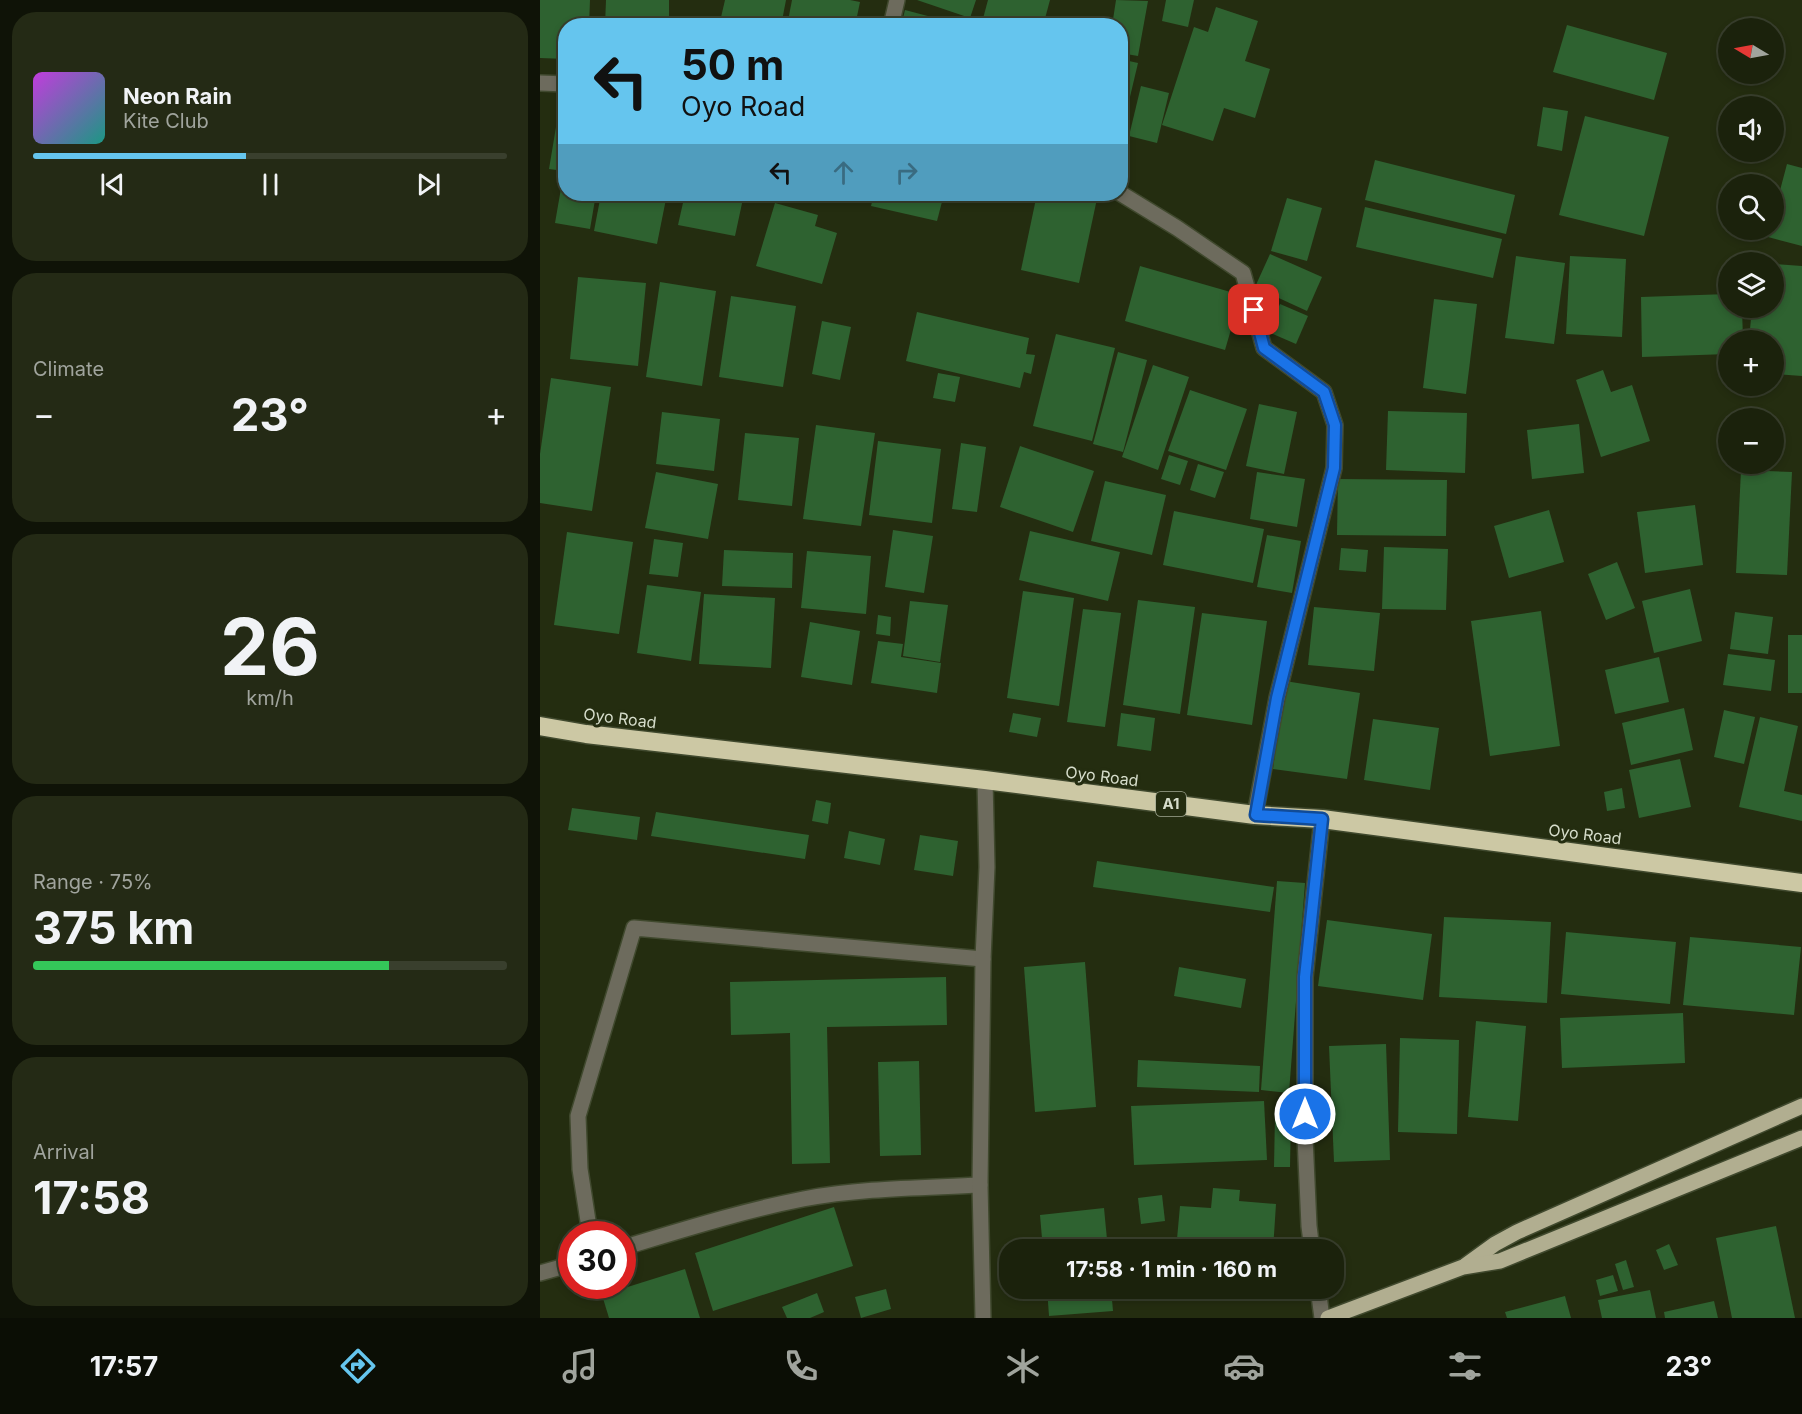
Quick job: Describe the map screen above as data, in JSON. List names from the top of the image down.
{
  "streets": {
    "highway": ["Oyo Road", "A1"]
  },
  "north": "left",
  "page": {
    "map_buttons": ["+", "−"],
    "turn": ["50 m", "Oyo Road"],
    "song": ["Neon Rain", "Kite Club"],
    "tile": [
      "Climate",
      ["26", "km/h"],
      ["Range · 75%", "375 km"],
      ["Arrival", "17:58"]
    ],
    "heat": ["−", "23°", "+"],
    "limit": "30",
    "trip": "17:58 · 1 min · 160 m",
    "tabs": ["17:57", "23°"]
  }
}
